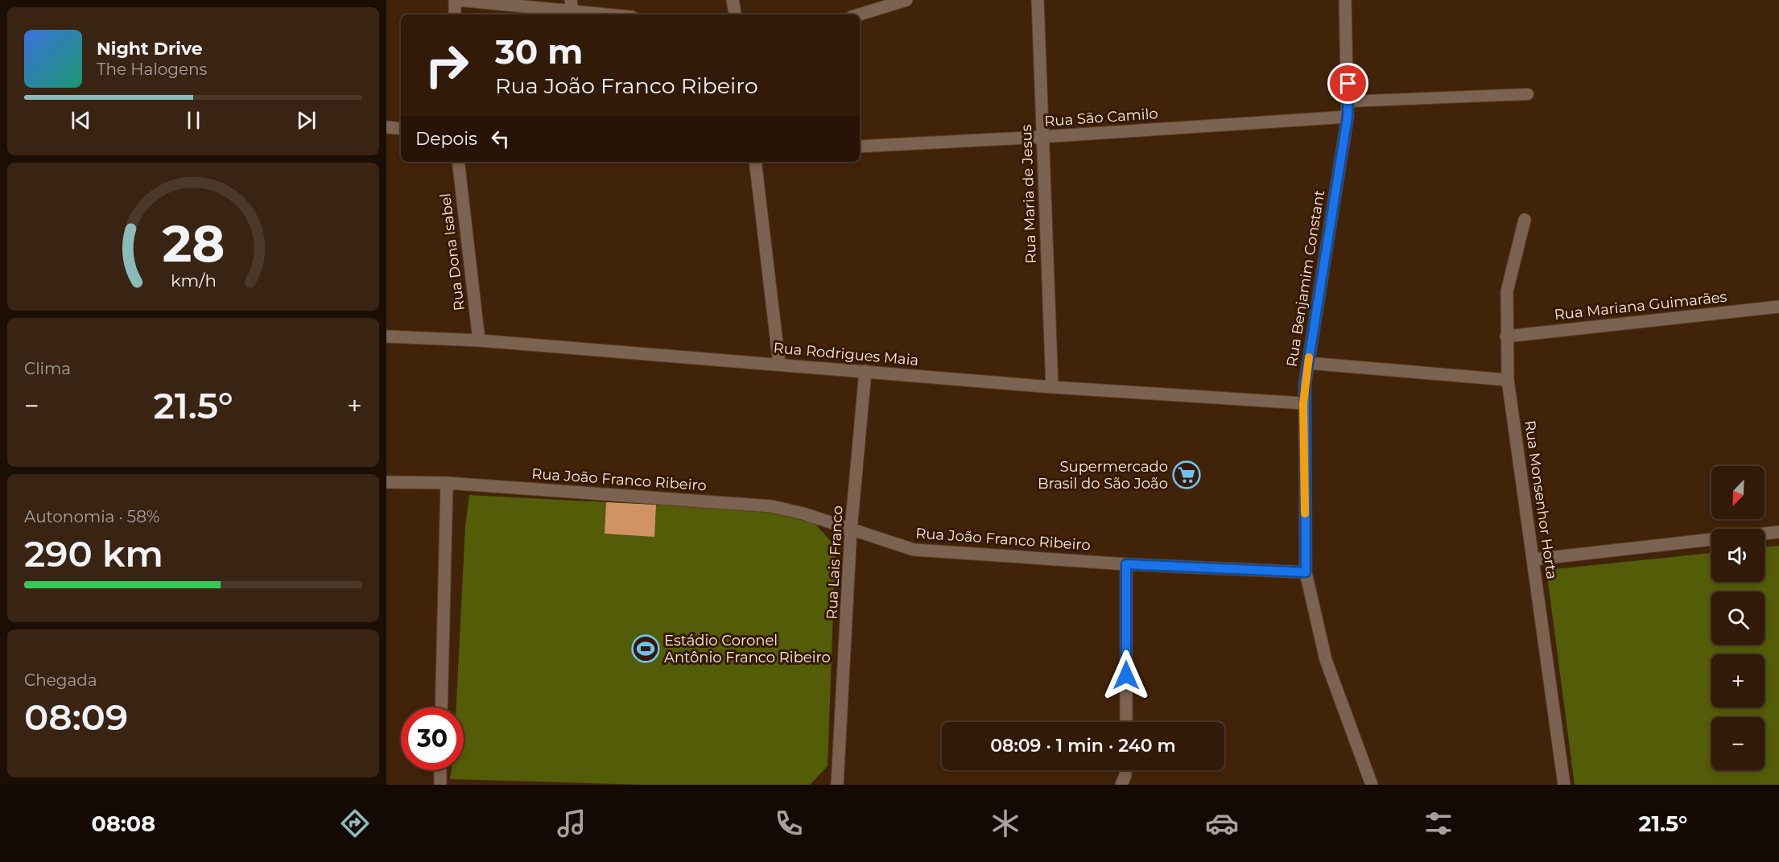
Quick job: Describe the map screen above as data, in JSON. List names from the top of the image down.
{
  "streets": {
    "street": [
      "Rua São Camilo",
      "Rua Maria de Jesus",
      "Rua Dona Isabel",
      "Rua Benjamim Constant",
      "Rua Mariana Guimarães",
      "Rua Rodrigues Maia",
      "Rua João Franco Ribeiro",
      "Rua Monsenhor Horta",
      "Rua Lais Franco"
    ]
  },
  "crossings": [
    ["Rua São Camilo", "Rua Maria de Jesus"],
    ["Rua São Camilo", "Rua Benjamim Constant"],
    ["Rua Maria de Jesus", "Rua Rodrigues Maia"],
    ["Rua Dona Isabel", "Rua Rodrigues Maia"],
    ["Rua Benjamim Constant", "Rua Rodrigues Maia"],
    ["Rua Benjamim Constant", "Rua João Franco Ribeiro"],
    ["Rua Mariana Guimarães", "Rua Monsenhor Horta"],
    ["Rua Rodrigues Maia", "Rua Lais Franco"],
    ["Rua João Franco Ribeiro", "Rua Lais Franco"]
  ],
  "places": {
    "supermarket": ["Supermercado Brasil do São João"],
    "sports": ["Estádio Coronel Antônio Franco Ribeiro"]
  },
  "north": "bottom left",
  "page": {
    "turn": ["30 m", "Rua João Franco Ribeiro"],
    "song": ["Night Drive", "The Halogens"],
    "then": "Depois",
    "tile": [
      "Clima",
      ["Autonomia · 58%", "290 km"],
      ["Chegada", "08:09"]
    ],
    "heat": ["−", "21.5°", "+"],
    "map_buttons": ["+", "−"],
    "limit": "30",
    "trip": "08:09 · 1 min · 240 m",
    "tabs": ["08:08", "21.5°"],
    "gauge": ["28", "km/h"]
  }
}
